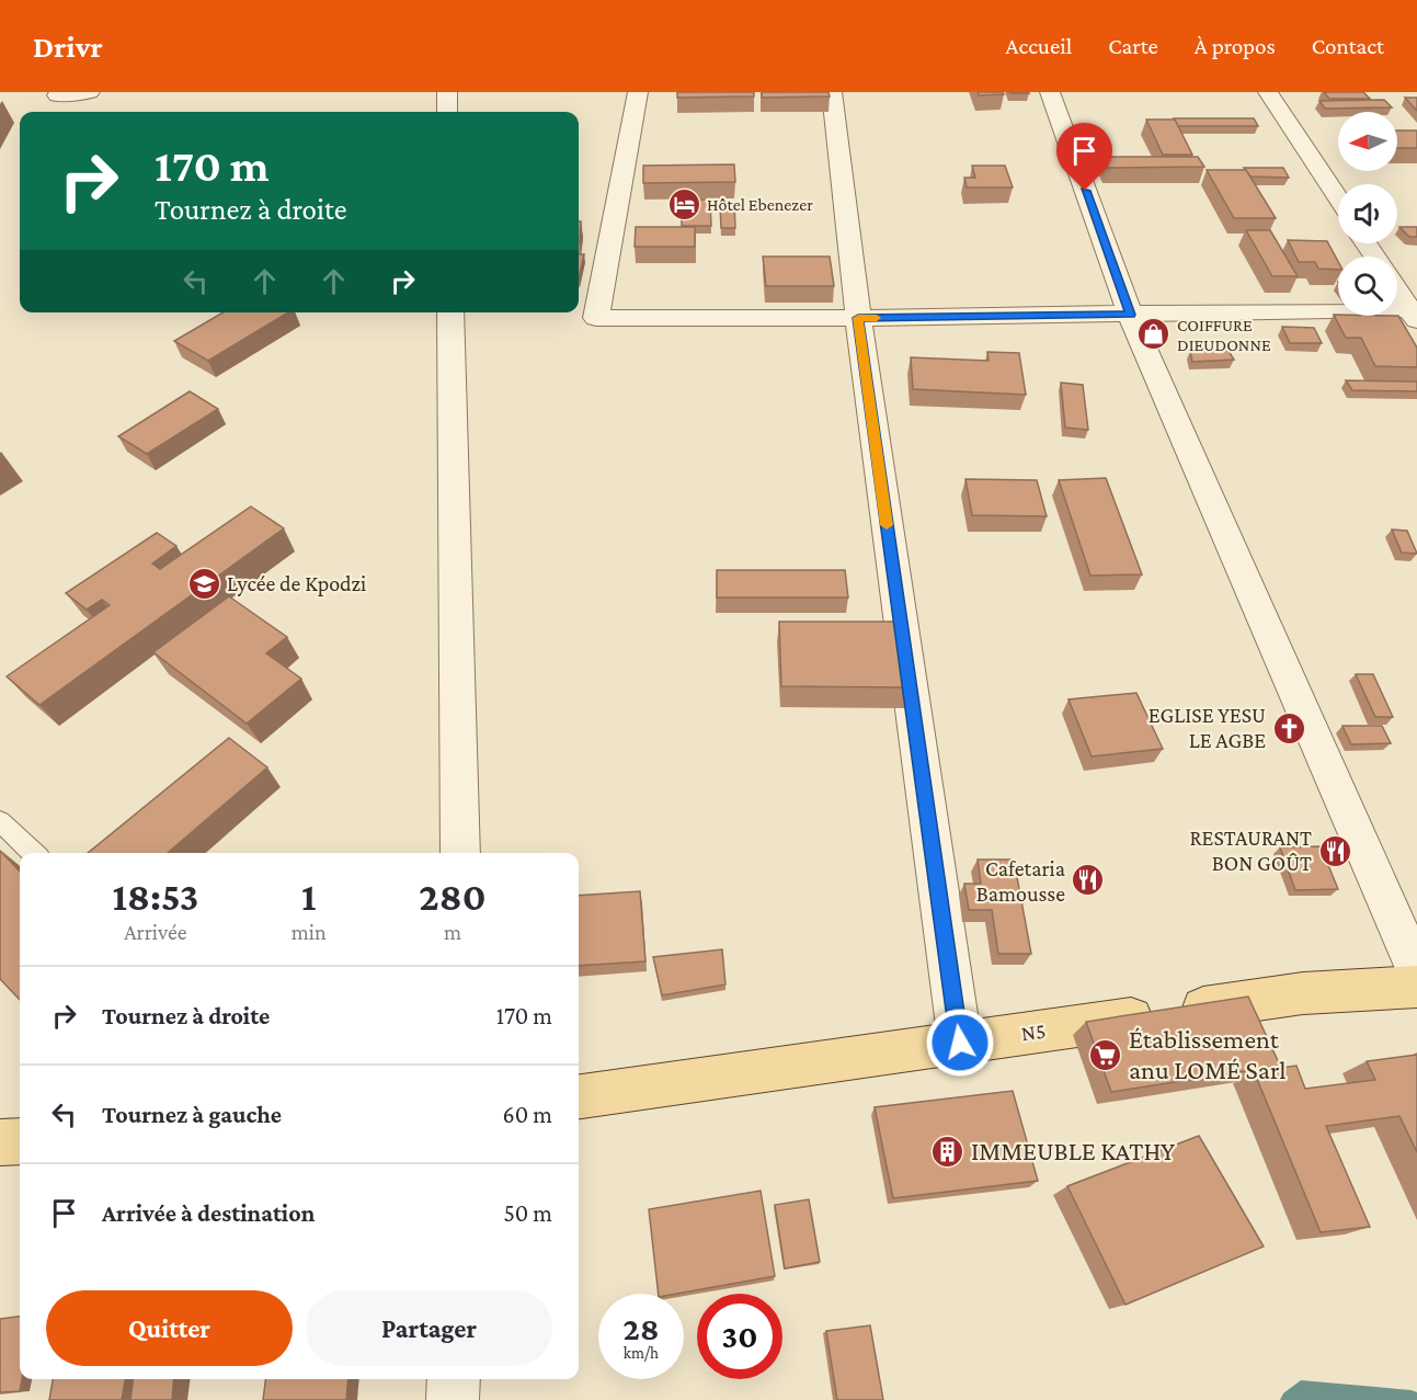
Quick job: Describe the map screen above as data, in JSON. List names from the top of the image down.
{
  "streets": {
    "main road": ["N5"]
  },
  "places": {
    "hotel": ["Hôtel Ebenezer"],
    "shop": ["COIFFURE DIEUDONNE"],
    "school or university": ["Lycée de Kpodzi"],
    "church": ["EGLISE YESU LE AGBE"],
    "restaurant": ["RESTAURANT BON GOÛT", "Cafetaria Bamousse"],
    "supermarket": ["Établissement anu LOMÉ Sarl"],
    "building": ["IMMEUBLE KATHY"]
  },
  "north": "left",
  "page": {
    "header": "Drivr",
    "nav": [
      "Accueil",
      "Carte",
      "À propos",
      "Contact"
    ],
    "turn": ["170 m", "Tournez à droite"],
    "eta": [
      "18:53",
      "Arrivée",
      "1",
      "min",
      "280",
      "m"
    ],
    "list": [
      {
        "name": "Tournez à droite",
        "value": "170 m"
      },
      {
        "name": "Tournez à gauche",
        "value": "60 m"
      },
      {
        "name": "Arrivée à destination",
        "value": "50 m"
      }
    ],
    "buttons": ["Quitter", "Partager"],
    "speed": "28 km/h",
    "limit": "30"
  }
}
